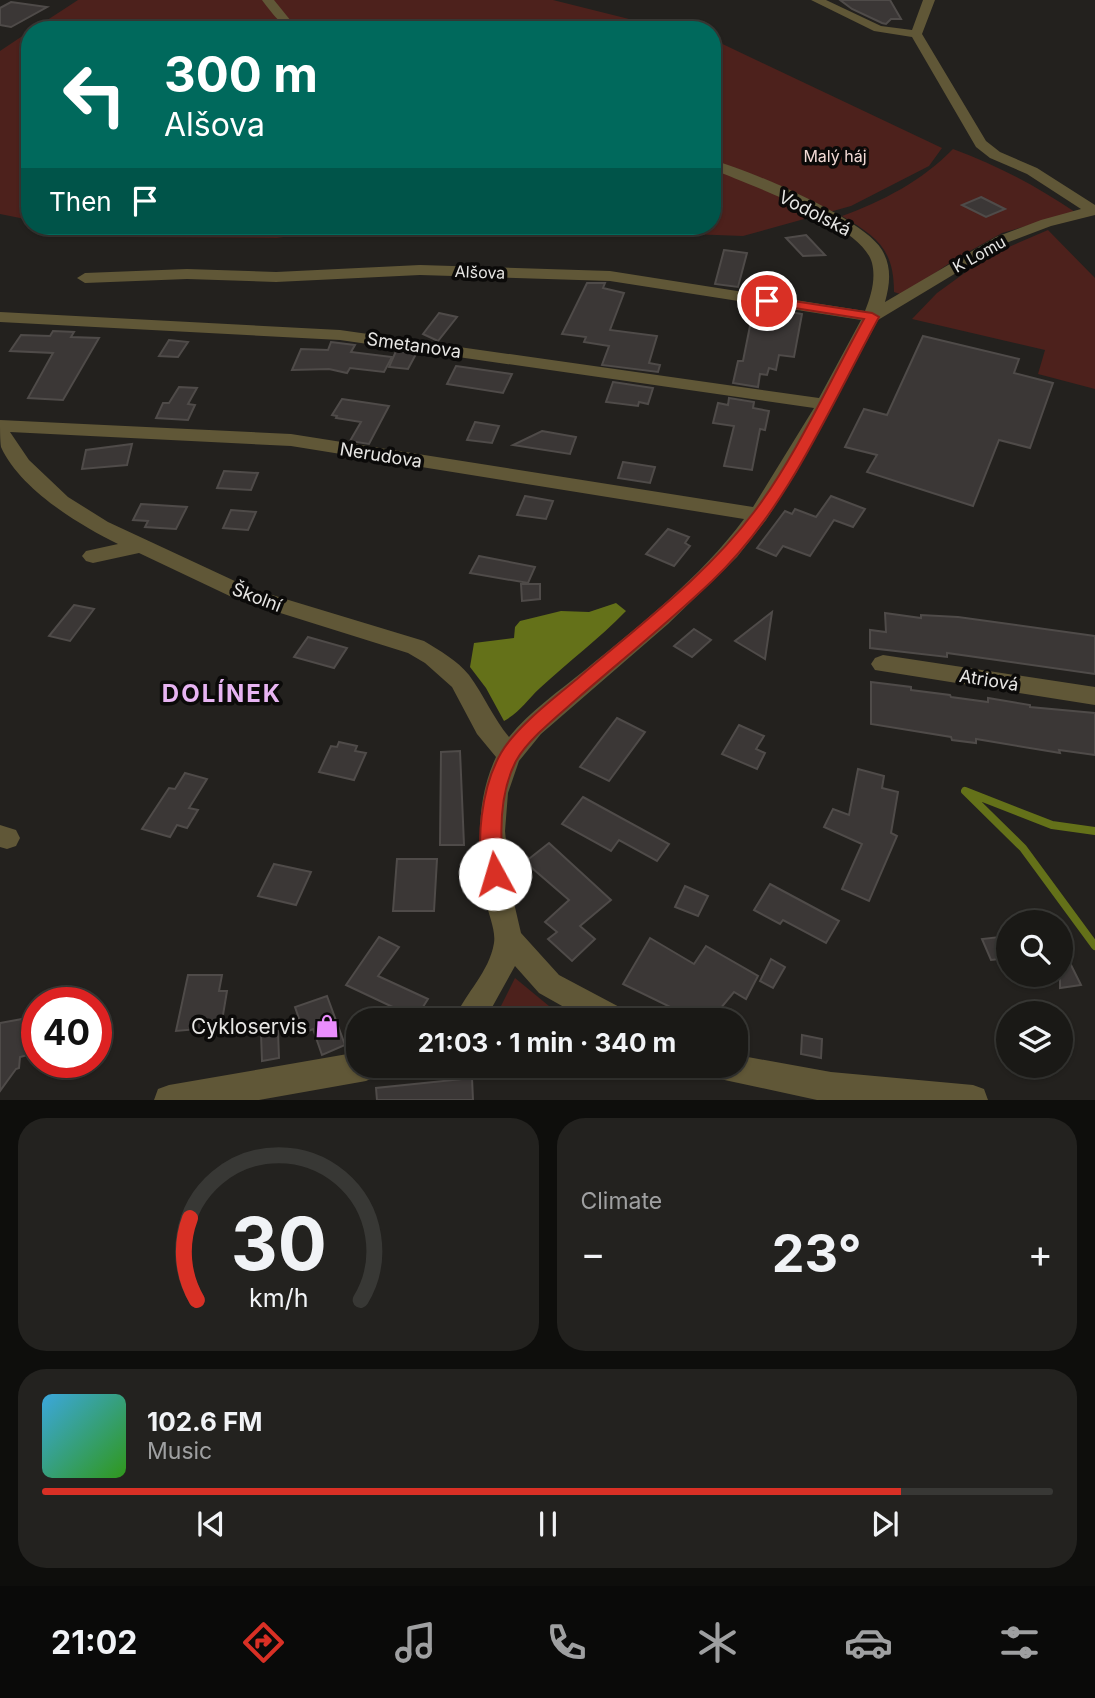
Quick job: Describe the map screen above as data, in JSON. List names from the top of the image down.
{
  "streets": {
    "street": [
      "Vodolská",
      "K Lomu",
      "Alšova",
      "Smetanova",
      "Nerudova",
      "Školní",
      "Atriová"
    ]
  },
  "crossings": [
    ["Vodolská", "K Lomu"],
    ["Vodolská", "Alšova"],
    ["Vodolská", "Smetanova"],
    ["Vodolská", "Nerudova"],
    ["Vodolská", "Školní"],
    ["K Lomu", "Alšova"]
  ],
  "districts": ["DOLÍNEK"],
  "parks": ["Malý háj"],
  "places": {
    "shop": ["Cykloservis"]
  },
  "page": {
    "turn": ["300 m", "Alšova"],
    "then": "Then",
    "limit": "40",
    "trip": "21:03 · 1 min · 340 m",
    "tile": "Climate",
    "heat": ["−", "23°", "+"],
    "song": ["102.6 FM", "Music"],
    "tabs": "21:02",
    "gauge": ["30", "km/h"]
  }
}
